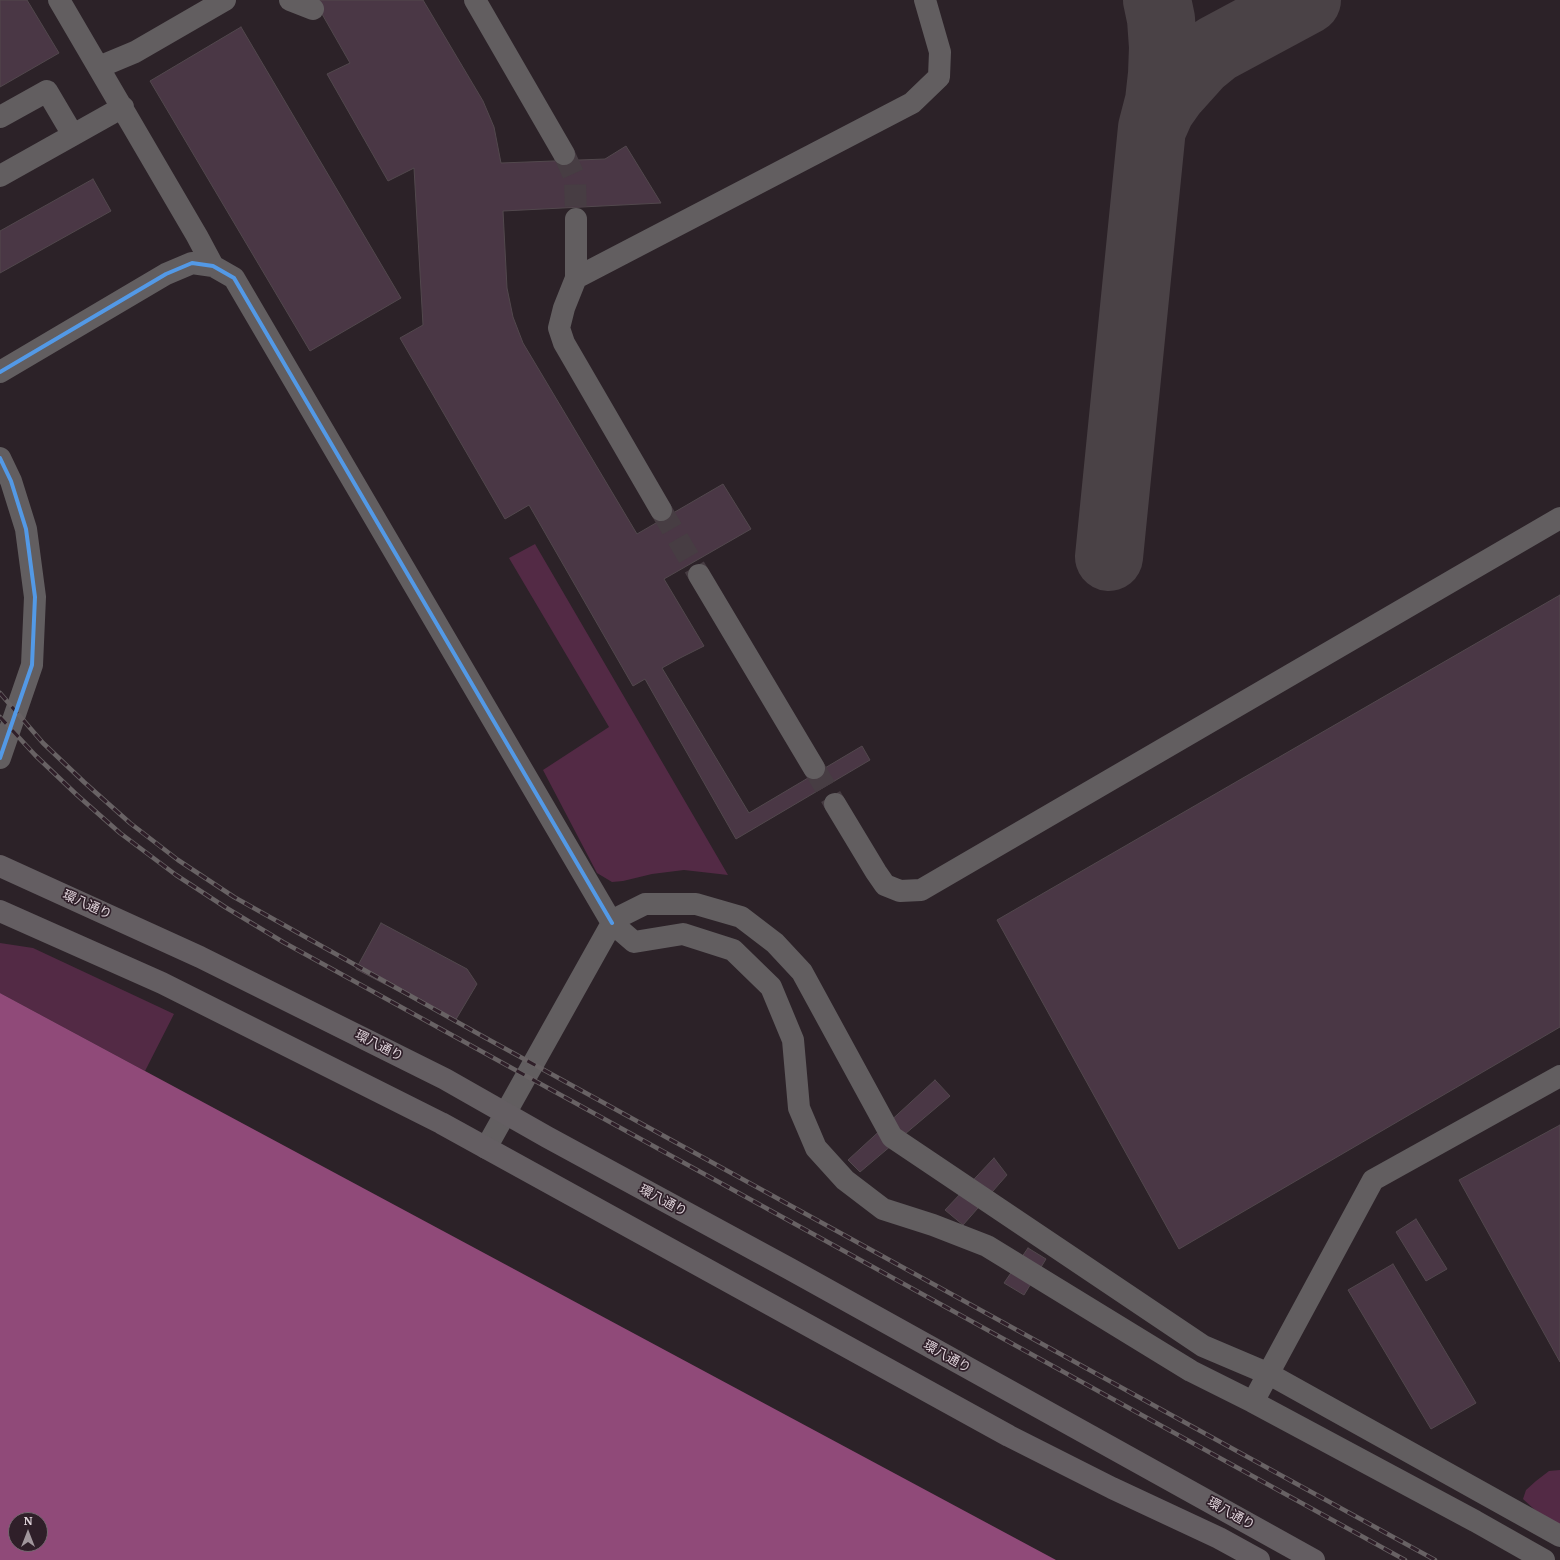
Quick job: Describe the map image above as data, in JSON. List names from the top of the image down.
{
  "streets": {
    "main road": ["環八通り"]
  },
  "north": "top"
}
